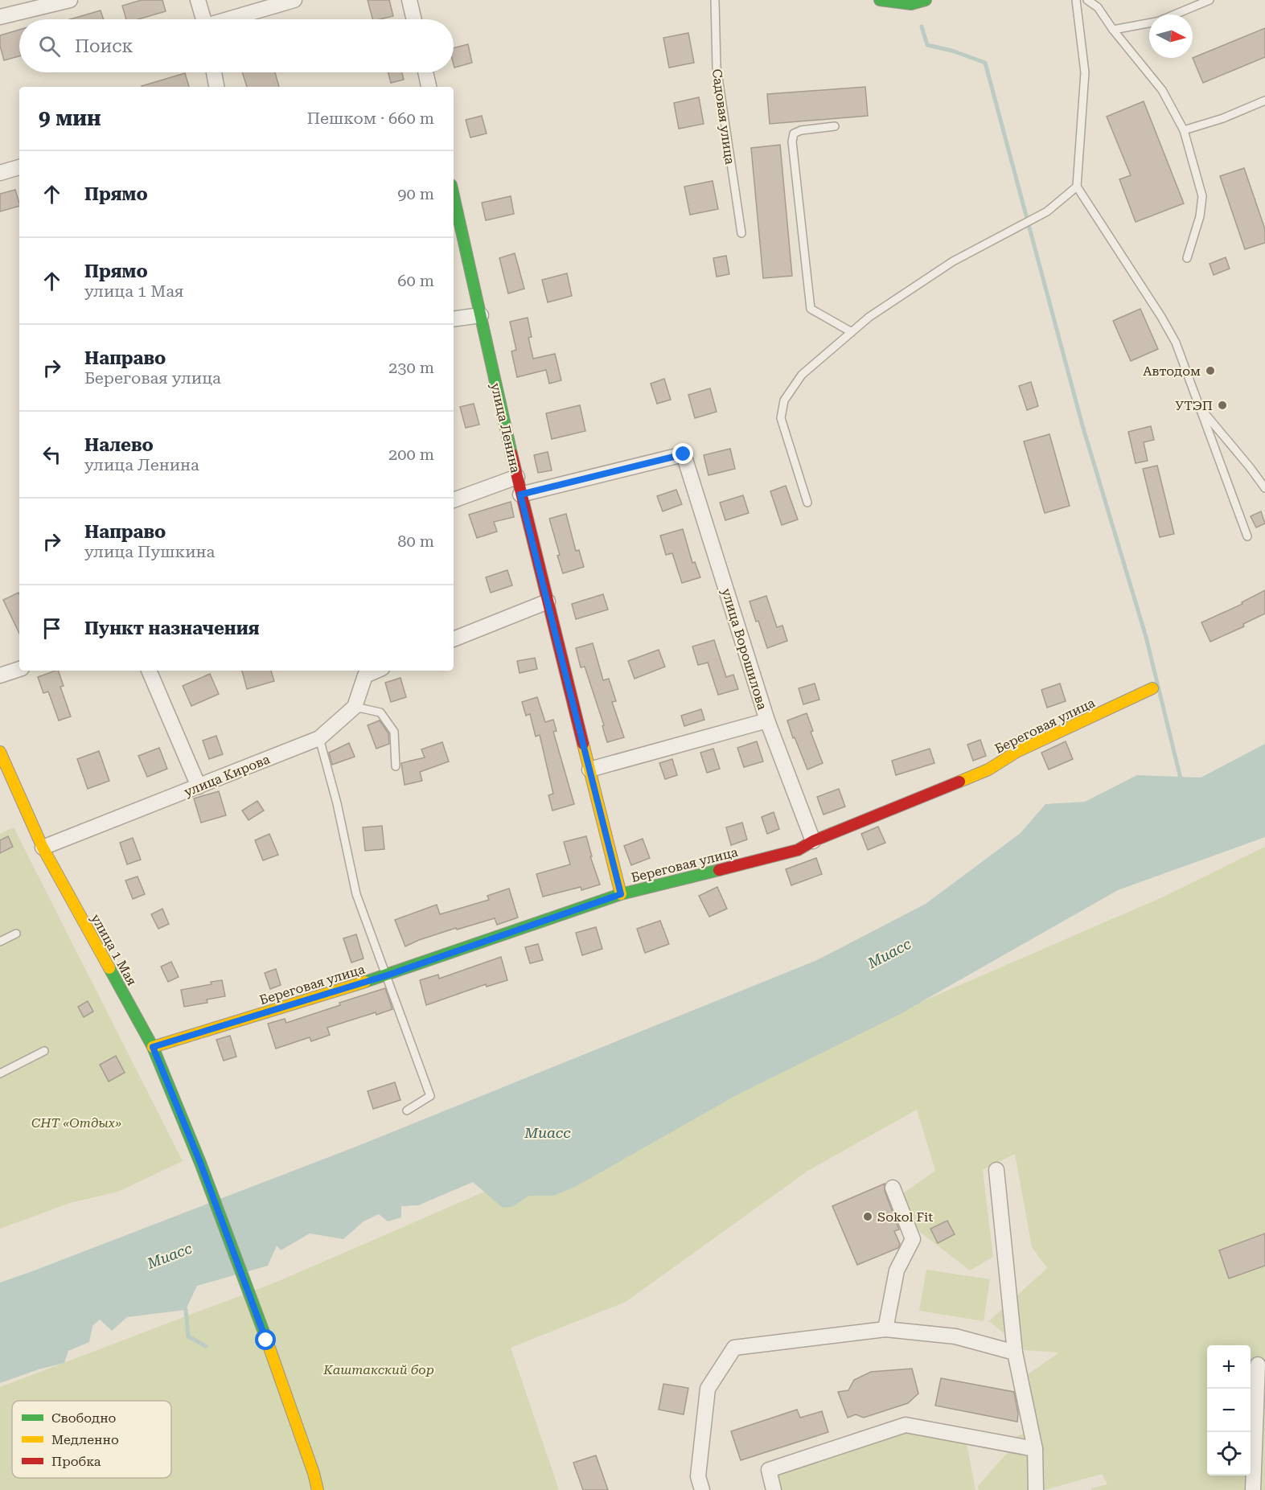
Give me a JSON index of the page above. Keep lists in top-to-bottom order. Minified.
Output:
{"streets":{"street":["улица Ленина","улица Ворошилова","Береговая улица","улица Кирова","улица 1 Мая"],"lane":["Садовая улица"]},"crossings":[["улица Ленина","улица Ворошилова"],["улица Ленина","Береговая улица"],["улица Ворошилова","Береговая улица"],["Береговая улица","улица 1 Мая"],["улица Кирова","улица 1 Мая"]],"water":["Миасс"],"parks":["СНТ «Отдых»","Каштакский бор"],"places":["Автодом","УТЭП","Sokol Fit"],"legend":["Свободно","Медленно","Пробка"],"north":"right","page":{"search":"Поиск","heading":["9 мин","Пешком · 660 m"],"list":[["Прямо","90 m"],["Прямо","улица 1 Мая","60 m"],["Направо","Береговая улица","230 m"],["Налево","улица Ленина","200 m"],["Направо","улица Пушкина","80 m"],"Пункт назначения"],"map_buttons":["+","−"]}}
